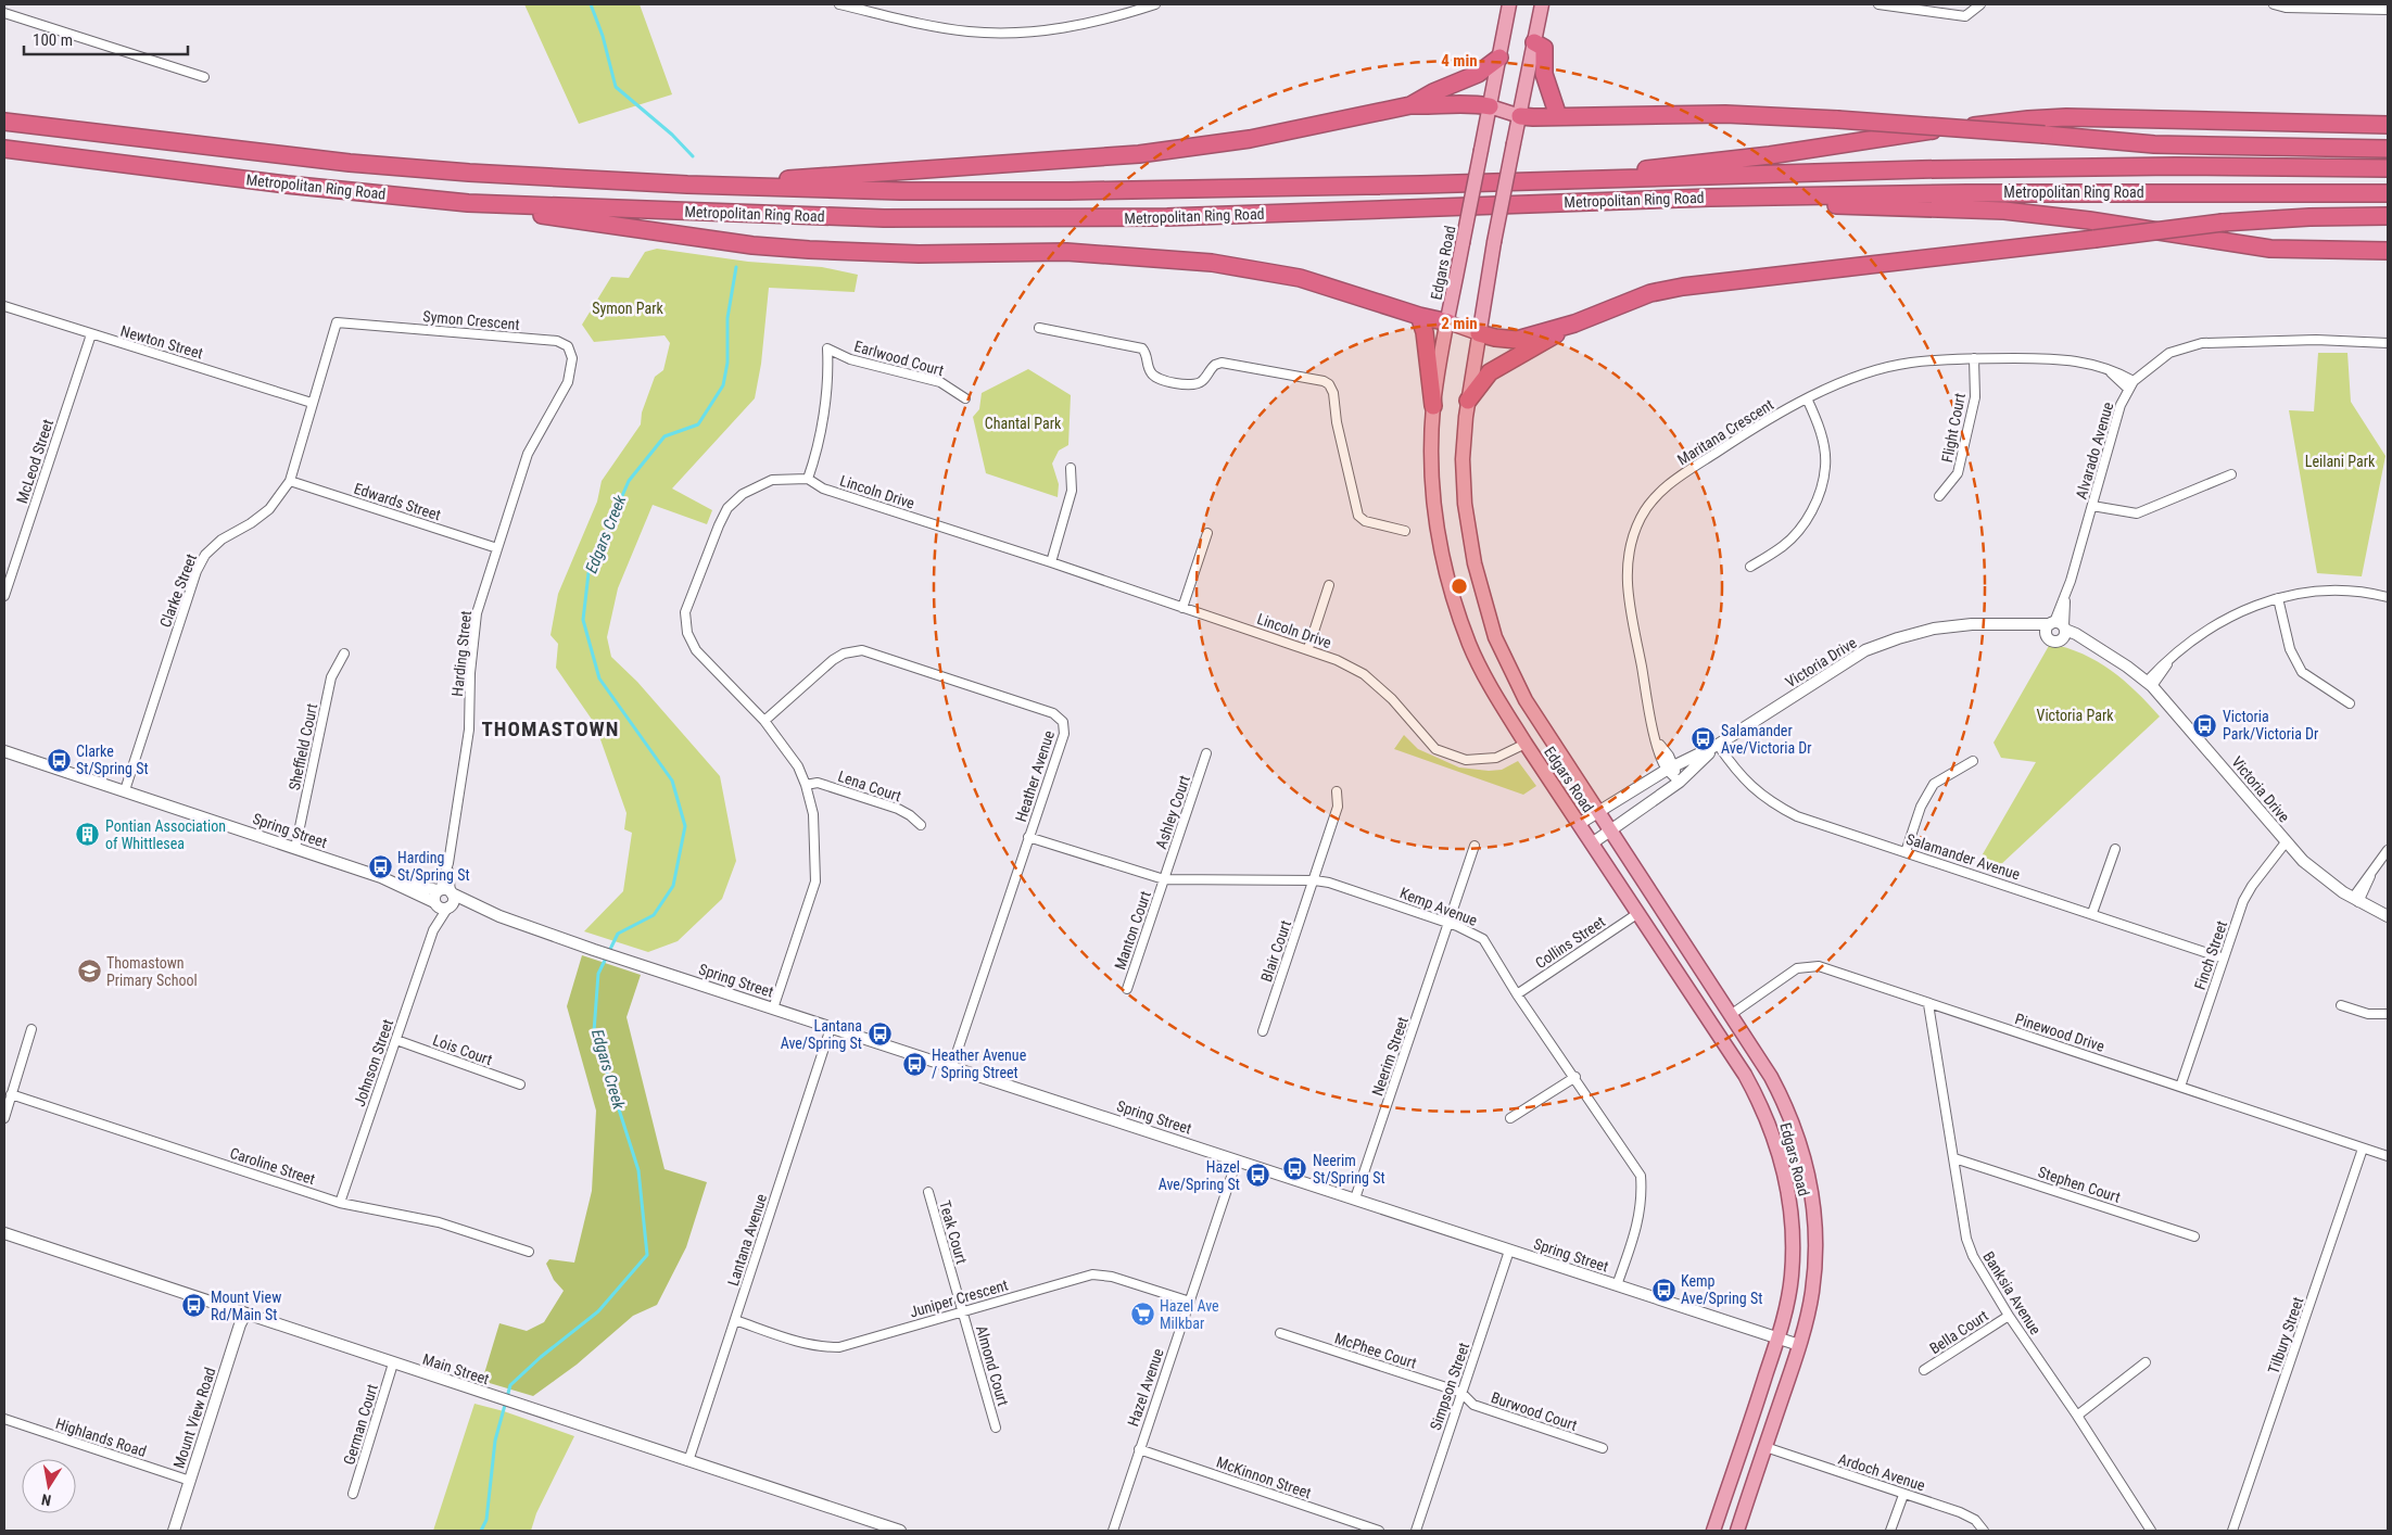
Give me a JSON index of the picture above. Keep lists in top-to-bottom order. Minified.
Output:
{"streets":{"highway":["Metropolitan Ring Road"],"main road":["Edgars Road"],"street":["Symon Crescent","Newton Street","Earlwood Court","Flight Court","Maritana Crescent","Alvarado Avenue","McLeod Street","Lincoln Drive","Edwards Street","Clarke Street","Harding Street","Victoria Drive","Sheffield Court","Heather Avenue","Lena Court","Ashley Court","Spring Street","Salamander Avenue","Kemp Avenue","Manton Court","Collins Street","Blair Court","Finch Street","Pinewood Drive","Lois Court","Neerim Street","Johnson Street","Caroline Street","Stephen Court","Teak Court","Lantana Avenue","Banksia Avenue","Juniper Crescent","Bella Court","Tilbury Street","McPhee Court","Almond Court","Main Street","Simpson Street","Hazel Avenue","Burwood Court","Mount View Road","German Court","Highlands Road","Ardoch Avenue","McKinnon Street"]},"crossings":[["Edgars Road","Lincoln Drive"],["Edgars Road","Victoria Drive"],["Edgars Road","Spring Street"],["Edgars Road","Collins Street"],["Edgars Road","Pinewood Drive"],["Edgars Road","Ardoch Avenue"],["Symon Crescent","Newton Street"],["Symon Crescent","Clarke Street"],["Symon Crescent","Harding Street"],["Newton Street","McLeod Street"],["Newton Street","Clarke Street"],["Earlwood Court","Lincoln Drive"],["Flight Court","Maritana Crescent"],["Maritana Crescent","Alvarado Avenue"],["Maritana Crescent","Victoria Drive"],["Alvarado Avenue","Victoria Drive"],["Lincoln Drive","Heather Avenue"],["Lincoln Drive","Lena Court"],["Lincoln Drive","Spring Street"],["Edwards Street","Clarke Street"],["Edwards Street","Harding Street"],["Clarke Street","Spring Street"],["Harding Street","Spring Street"],["Harding Street","Johnson Street"],["Victoria Drive","Salamander Avenue"],["Victoria Drive","Finch Street"],["Sheffield Court","Spring Street"],["Heather Avenue","Spring Street"],["Heather Avenue","Kemp Avenue"],["Ashley Court","Kemp Avenue"],["Ashley Court","Manton Court"],["Spring Street","Kemp Avenue"],["Spring Street","Neerim Street"],["Spring Street","Johnson Street"],["Spring Street","Lantana Avenue"],["Spring Street","Simpson Street"],["Spring Street","Hazel Avenue"],["Salamander Avenue","Finch Street"],["Kemp Avenue","Manton Court"],["Kemp Avenue","Collins Street"],["Kemp Avenue","Blair Court"],["Kemp Avenue","Neerim Street"],["Finch Street","Pinewood Drive"],["Pinewood Drive","Banksia Avenue"],["Pinewood Drive","Tilbury Street"],["Lois Court","Johnson Street"],["Johnson Street","Caroline Street"],["Stephen Court","Banksia Avenue"],["Teak Court","Juniper Crescent"],["Teak Court","Almond Court"],["Lantana Avenue","Juniper Crescent"],["Lantana Avenue","Main Street"],["Banksia Avenue","Bella Court"],["Juniper Crescent","Almond Court"],["Juniper Crescent","Hazel Avenue"],["McPhee Court","Simpson Street"],["McPhee Court","Burwood Court"],["Main Street","Mount View Road"],["Main Street","German Court"],["Simpson Street","Burwood Court"],["Hazel Avenue","McKinnon Street"],["Mount View Road","Highlands Road"]],"districts":["THOMASTOWN"],"water":["Edgars Creek"],"parks":["Symon Park","Chantal Park","Leilani Park","Victoria Park"],"places":{"bus stop":["Victoria Park/Victoria Dr","Salamander Ave/Victoria Dr","Clarke St/Spring St","Harding St/Spring St","Lantana Ave/Spring St","Heather Avenue / Spring Street","Neerim St/Spring St","Hazel Ave/Spring St","Kemp Ave/Spring St","Mount View Rd/Main St"],"building":["Pontian Association of Whittlesea"],"school or university":["Thomastown Primary School"],"supermarket":["Hazel Ave Milkbar"]},"scale_bar":"100 m","north":"bottom","rings":["4 min","2 min"]}
